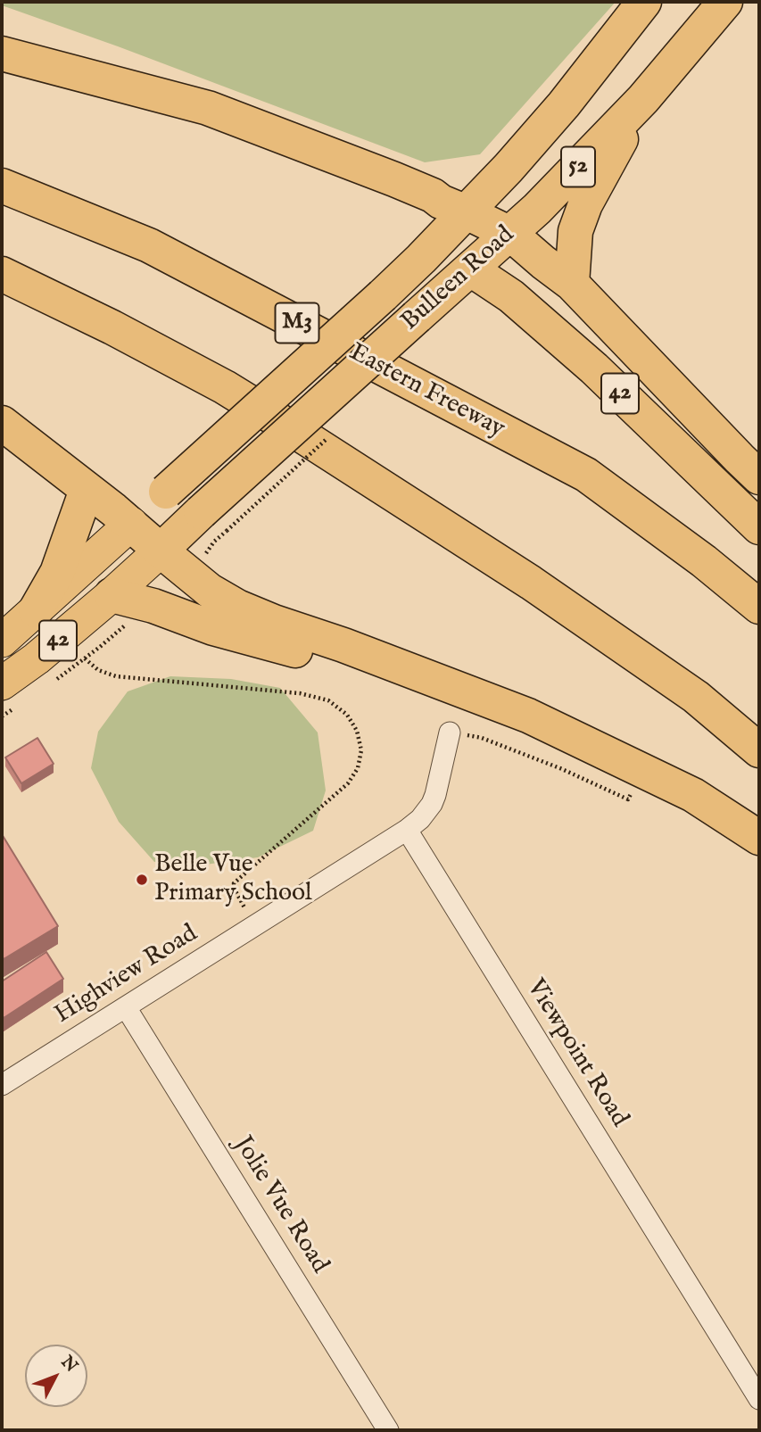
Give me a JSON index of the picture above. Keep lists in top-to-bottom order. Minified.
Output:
{"streets":{"highway":["52","Bulleen Road","M3","Eastern Freeway","42"],"street":["Highview Road","Viewpoint Road","Jolie Vue Road"]},"crossings":[["Bulleen Road","42"],["Highview Road","Viewpoint Road"],["Highview Road","Jolie Vue Road"]],"places":["Belle Vue Primary School"],"north":"top right"}
